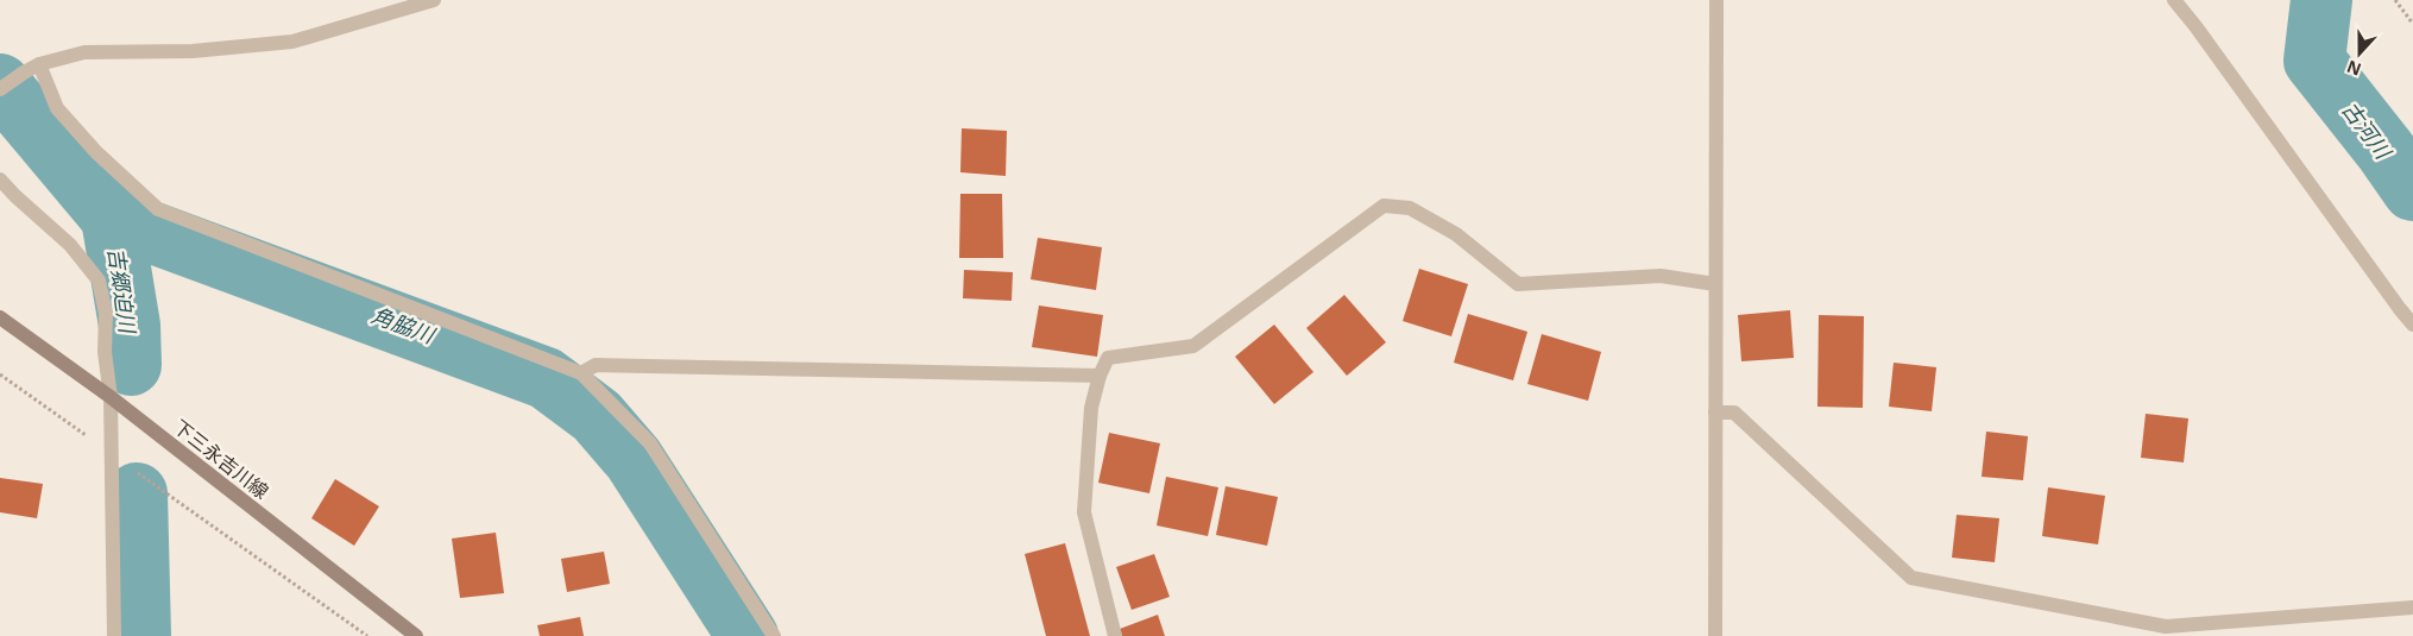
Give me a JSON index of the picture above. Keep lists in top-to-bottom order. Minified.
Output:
{"streets":{"main road":["下三永吉川線"]},"water":["古河川","吉郷迫川","角脇川"],"north":"bottom"}
